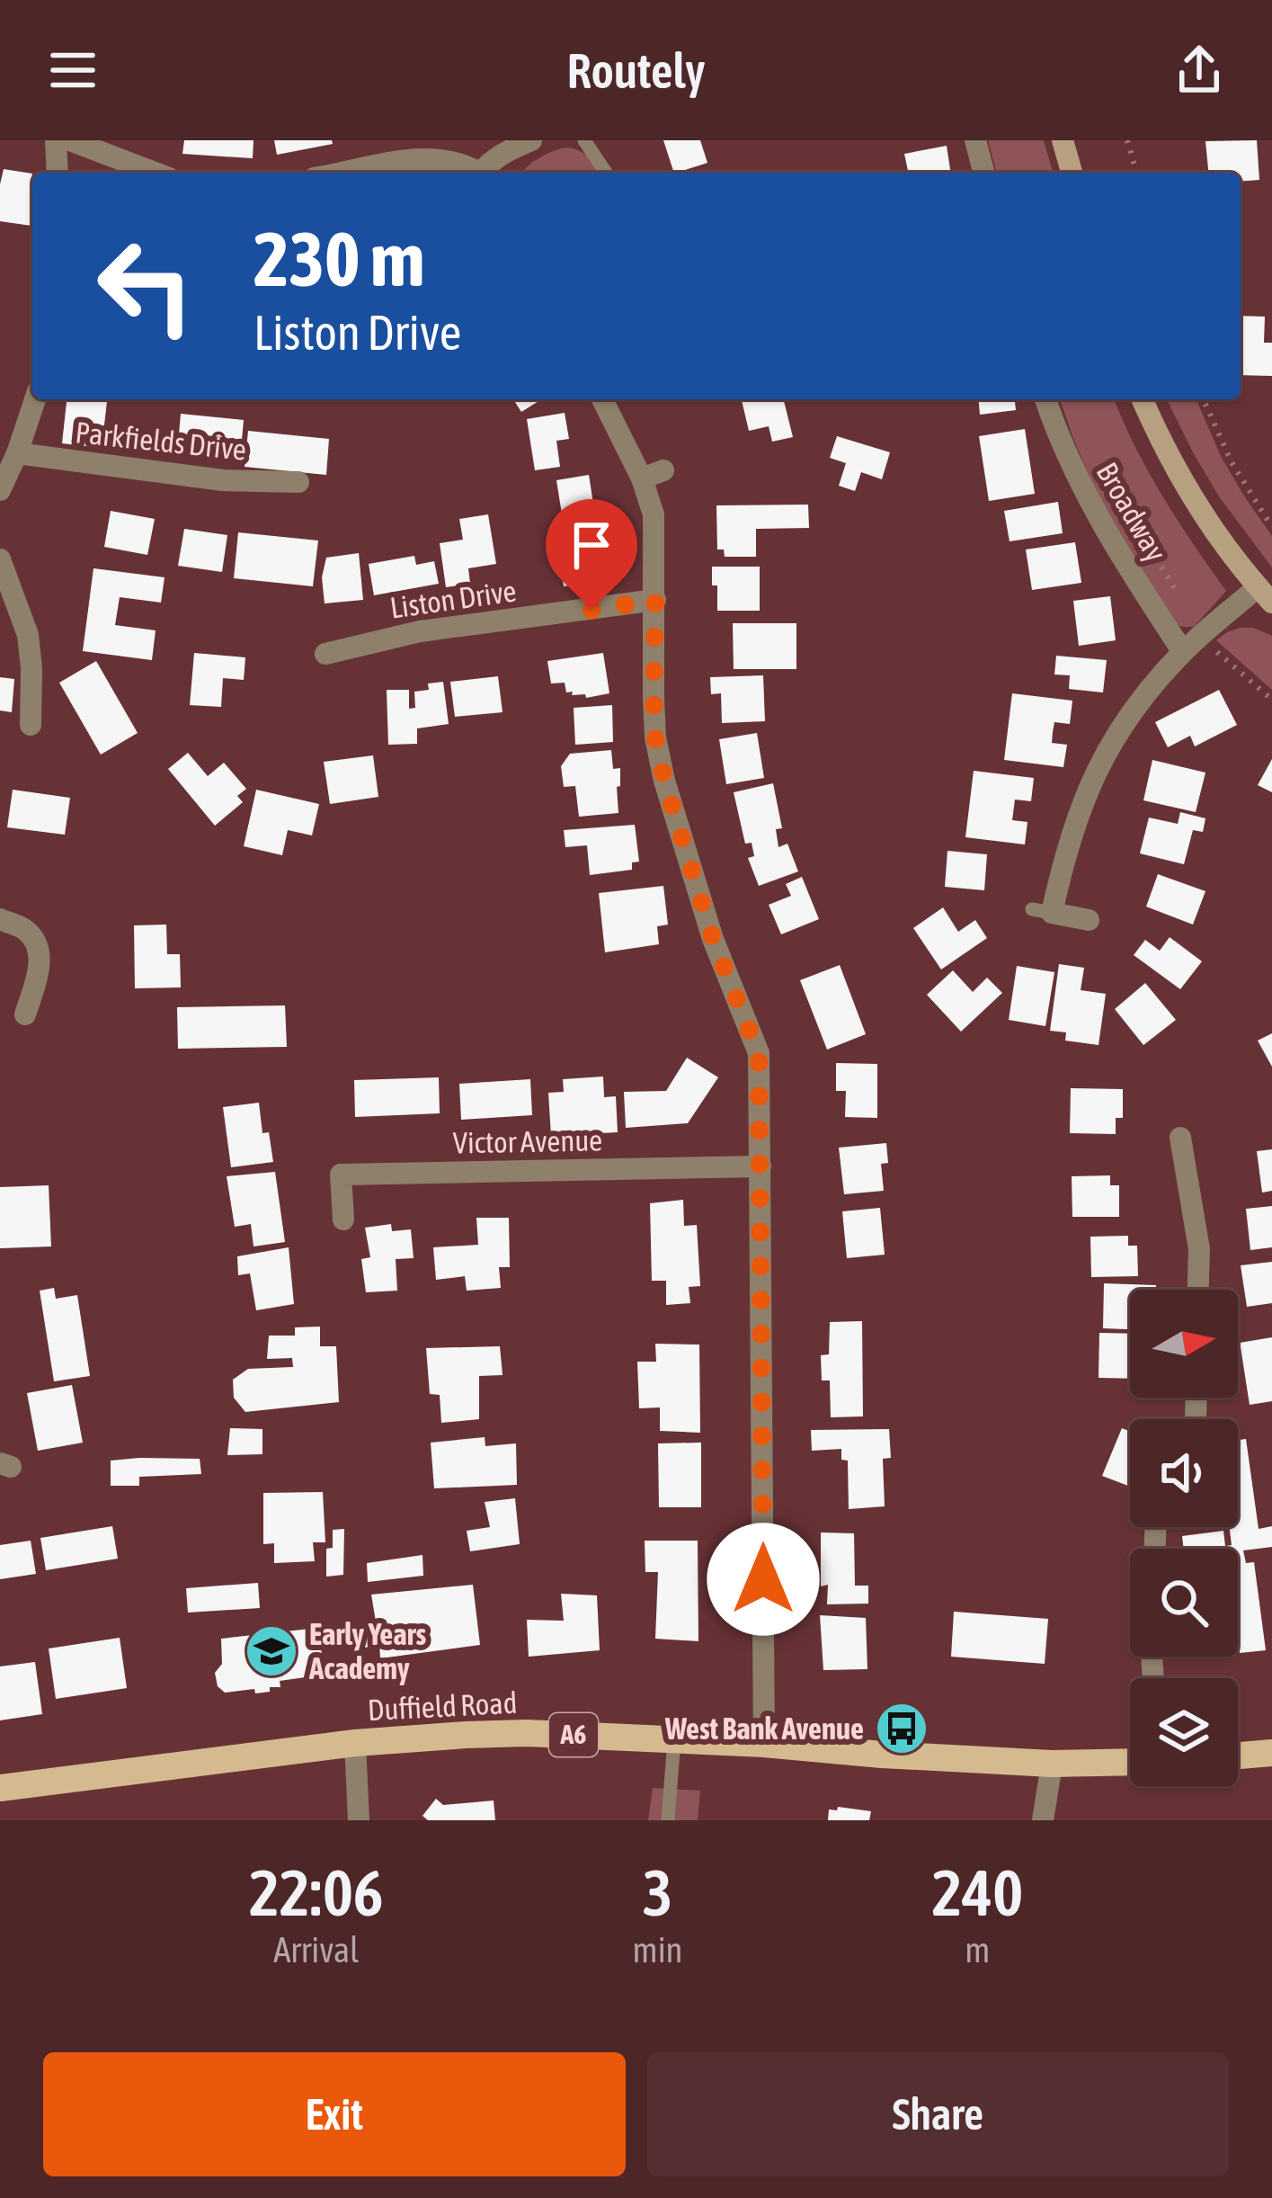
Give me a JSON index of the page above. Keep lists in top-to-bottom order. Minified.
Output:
{"streets":{"main road":["Duffield Road","A6"],"street":["Parkfields Drive","Broadway","Liston Drive","Victor Avenue"]},"places":{"school or university":["Early Years Academy"],"bus stop":["West Bank Avenue"]},"north":"right","page":{"header":"Routely","turn":["230 m","Liston Drive"],"eta":["22:06","Arrival","3","min","240","m"],"buttons":["Exit","Share"]}}
